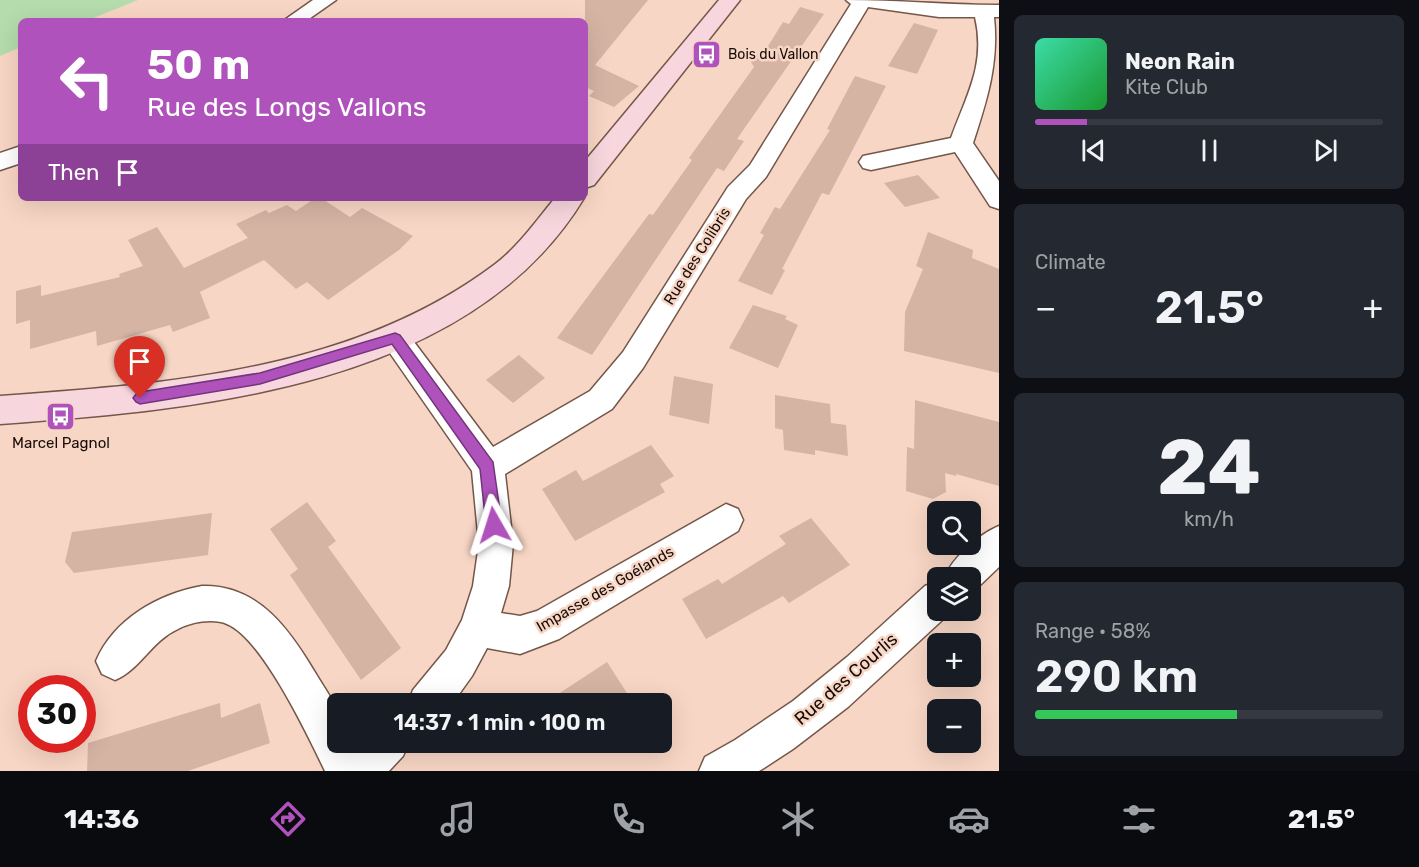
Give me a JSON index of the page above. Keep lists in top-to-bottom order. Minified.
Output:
{"streets":{"street":["Rue des Colibris","Impasse des Goélands","Rue des Courlis"]},"places":{"bus stop":["Bois du Vallon","Marcel Pagnol"]},"page":{"turn":["50 m","Rue des Longs Vallons"],"song":["Neon Rain","Kite Club"],"then":"Then","tile":["Climate",["24","km/h"],["Range · 58%","290 km"]],"heat":["−","21.5°","+"],"map_buttons":["+","−"],"limit":"30","trip":"14:37 · 1 min · 100 m","tabs":["14:36","21.5°"]}}
